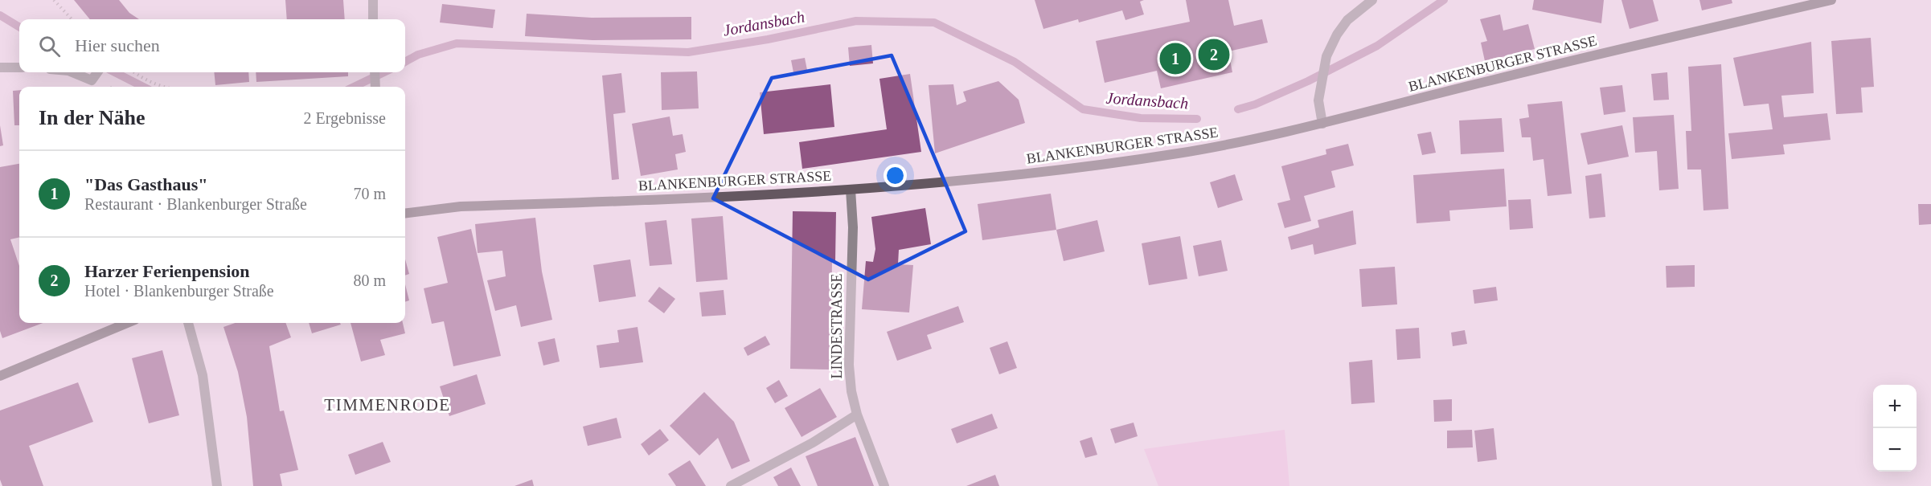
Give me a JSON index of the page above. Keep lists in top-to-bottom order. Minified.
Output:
{"streets":{"main road":["BLANKENBURGER STRASSE"],"street":["LINDESTRASSE"]},"crossings":[["BLANKENBURGER STRASSE","LINDESTRASSE"]],"districts":["TIMMENRODE"],"water":["Jordansbach"],"page":{"search":"Hier suchen","pins":["2","1"],"heading":["In der Nähe","2 Ergebnisse"],"list":[{"mark":"1","name":"\"Das Gasthaus\"","note":"Restaurant · Blankenburger Straße","value":"70 m"},{"mark":"2","name":"Harzer Ferienpension","note":"Hotel · Blankenburger Straße","value":"80 m"}],"map_buttons":["+","−"]}}
